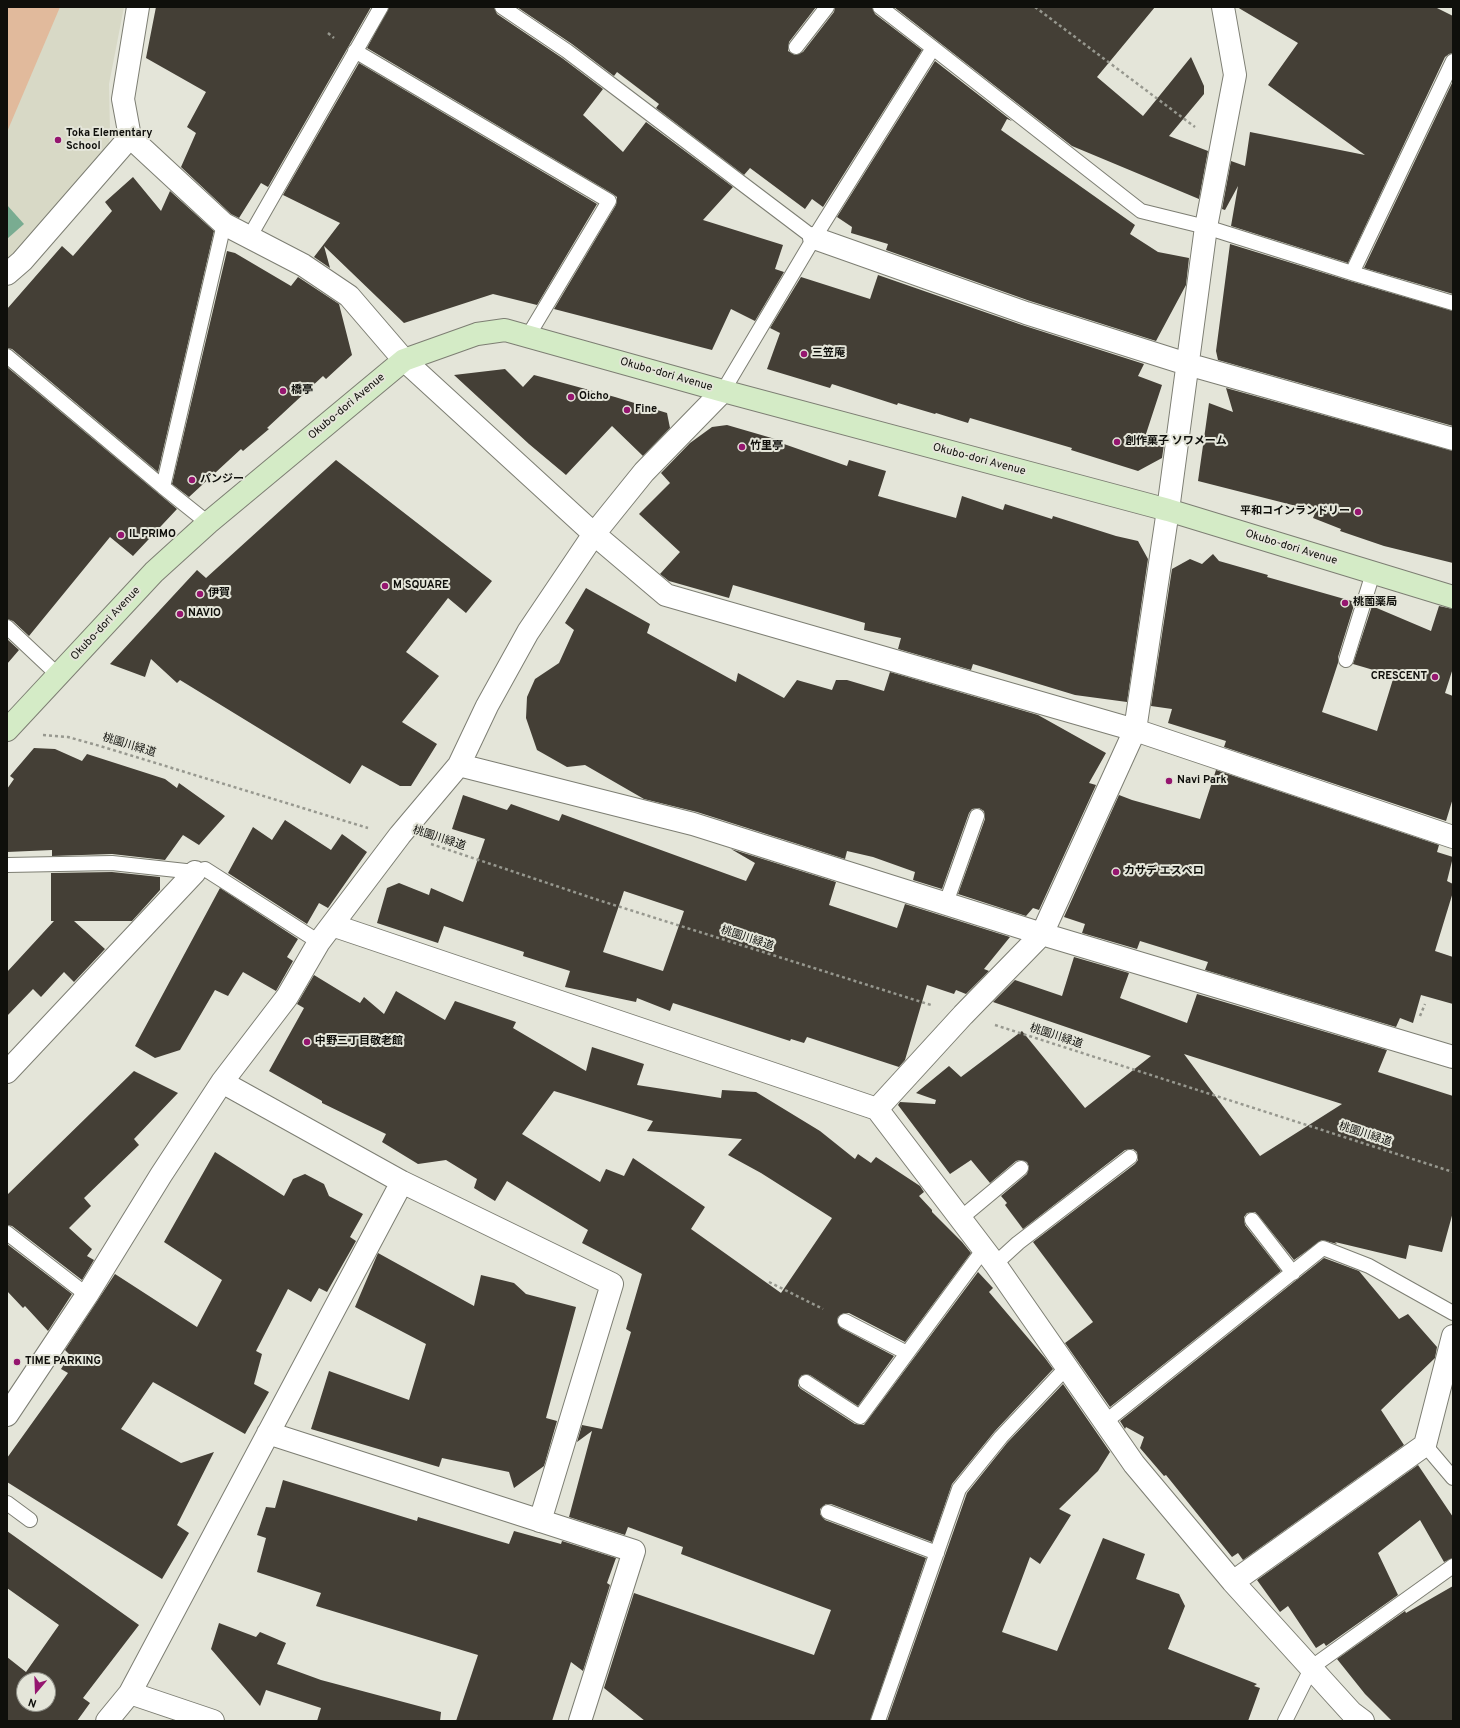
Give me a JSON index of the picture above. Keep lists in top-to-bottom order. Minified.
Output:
{"streets":{"main road":["Okubo-dori Avenue"],"path":["桃園川緑道"]},"places":["Toka Elementary School","三笠庵","橋亭","Oicho","Fine","創作菓子 ソワメーム","竹里亭","パンジー","平和コインランドリー","IL PRIMO","M SQUARE","伊賀","桃薗薬局","NAVIO","CRESCENT","Navi Park","カサデ エスペロ","中野三丁目敬老館","TIME PARKING"],"north":"bottom"}
